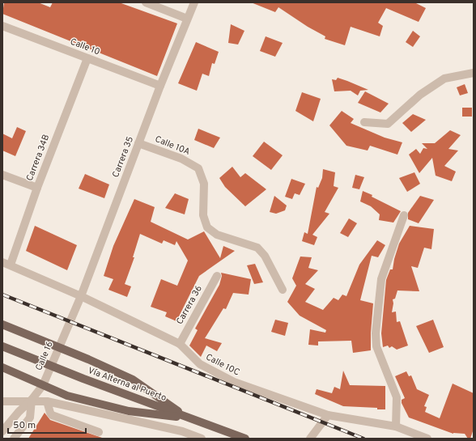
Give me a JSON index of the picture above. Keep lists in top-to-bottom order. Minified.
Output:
{"streets":{"main road":["Vía Alterna al Puerto"],"street":["Calle 10","Calle 10A","Carrera 35","Carrera 34B","Carrera 36","Calle 16","Calle 10C"]},"crossings":[["Calle 10","Carrera 35"],["Calle 10","Carrera 34B"],["Calle 10A","Carrera 35"],["Carrera 35","Calle 16"],["Carrera 35","Calle 10C"],["Carrera 34B","Calle 10C"],["Carrera 36","Calle 10C"]],"scale_bar":"50 m"}
